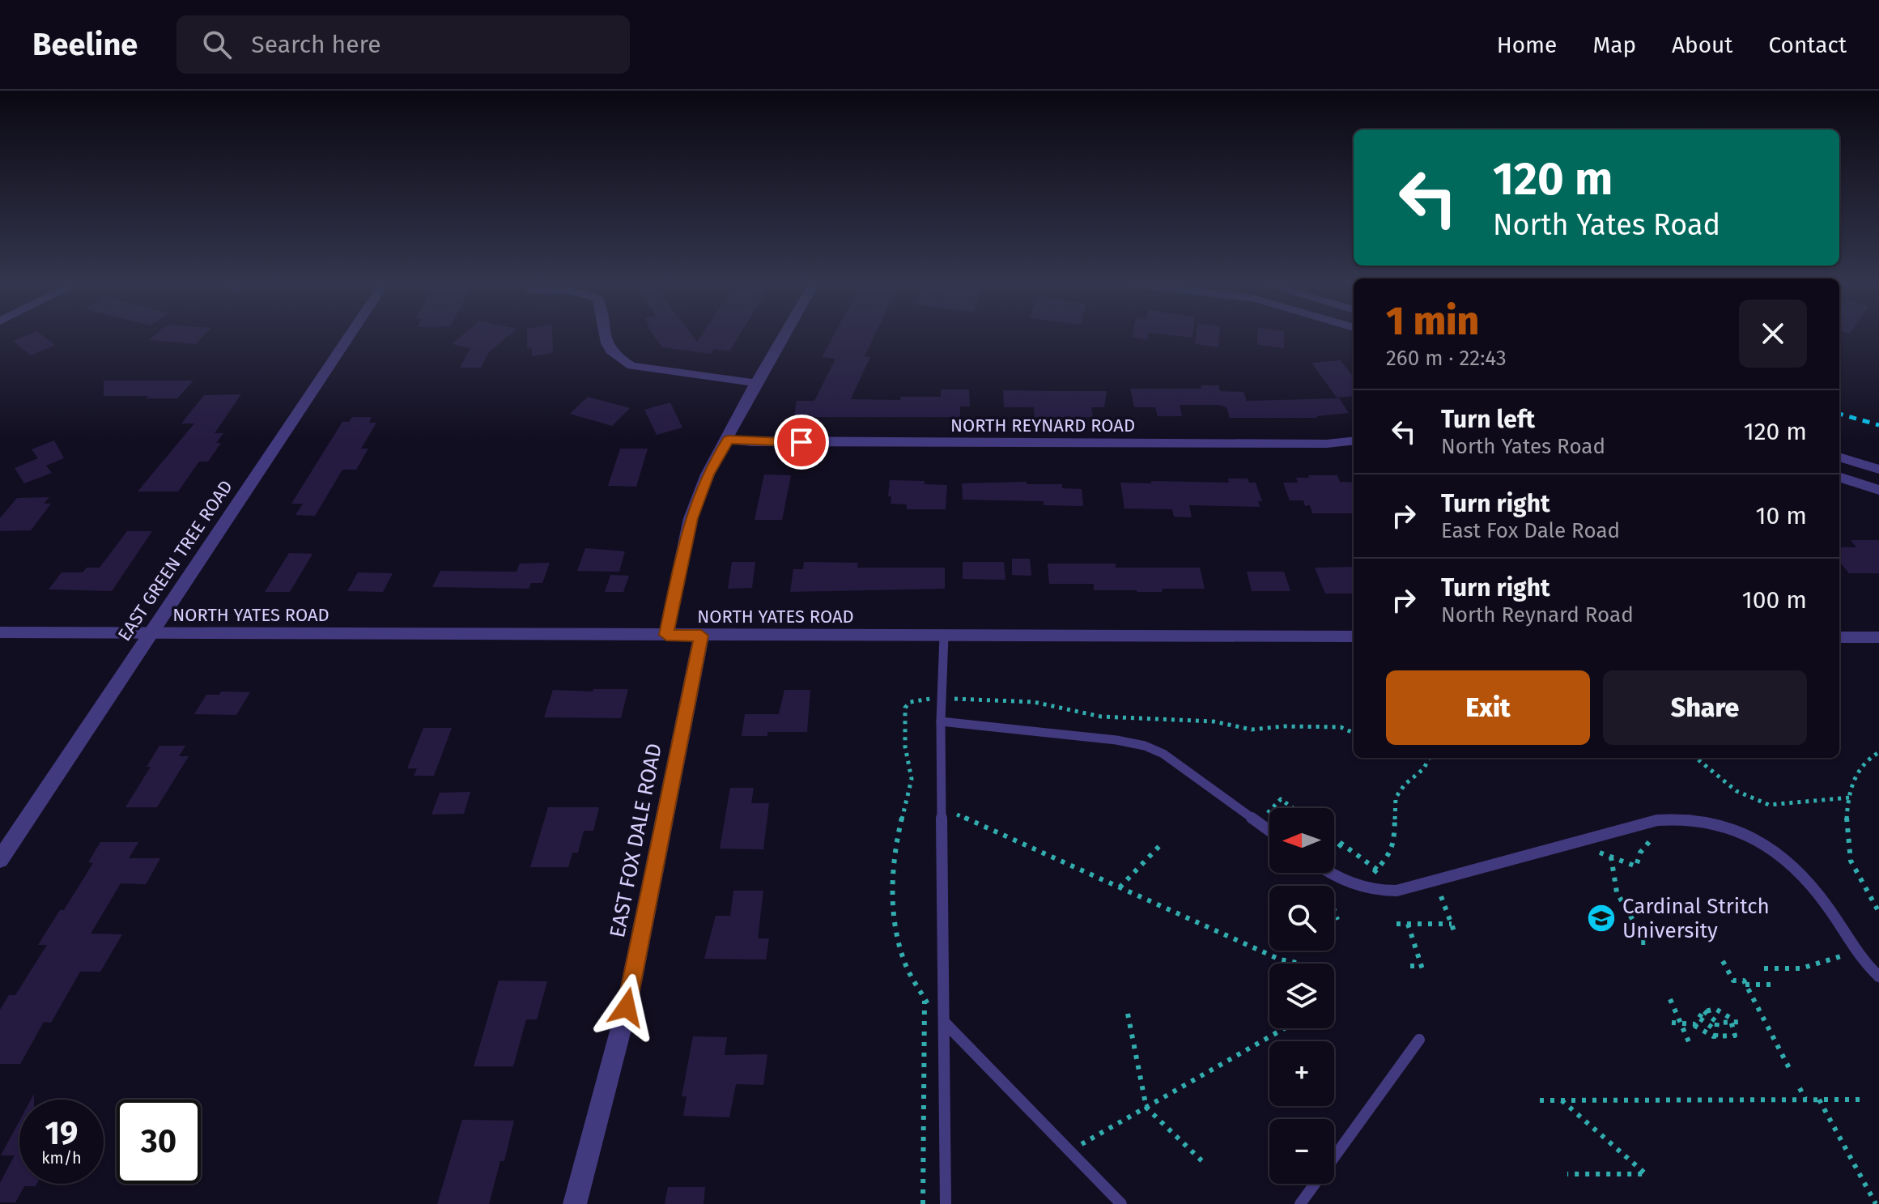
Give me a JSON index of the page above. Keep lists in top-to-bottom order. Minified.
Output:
{"streets":{"street":["NORTH REYNARD ROAD","EAST GREEN TREE ROAD","NORTH YATES ROAD","EAST FOX DALE ROAD"]},"crossings":[["EAST GREEN TREE ROAD","NORTH YATES ROAD"],["NORTH YATES ROAD","EAST FOX DALE ROAD"]],"places":{"school or university":["Cardinal Stritch University"]},"north":"left","page":{"header":"Beeline","search":"Search here","nav":["Home","Map","About","Contact"],"turn":["120 m","North Yates Road"],"heading":["1 min","260 m · 22:43"],"list":[{"name":"Turn left","note":"North Yates Road","value":"120 m"},{"name":"Turn right","note":"East Fox Dale Road","value":"10 m"},{"name":"Turn right","note":"North Reynard Road","value":"100 m"}],"buttons":["Exit","Share"],"map_buttons":["+","−"],"speed":"19 km/h","limit":"30"}}
